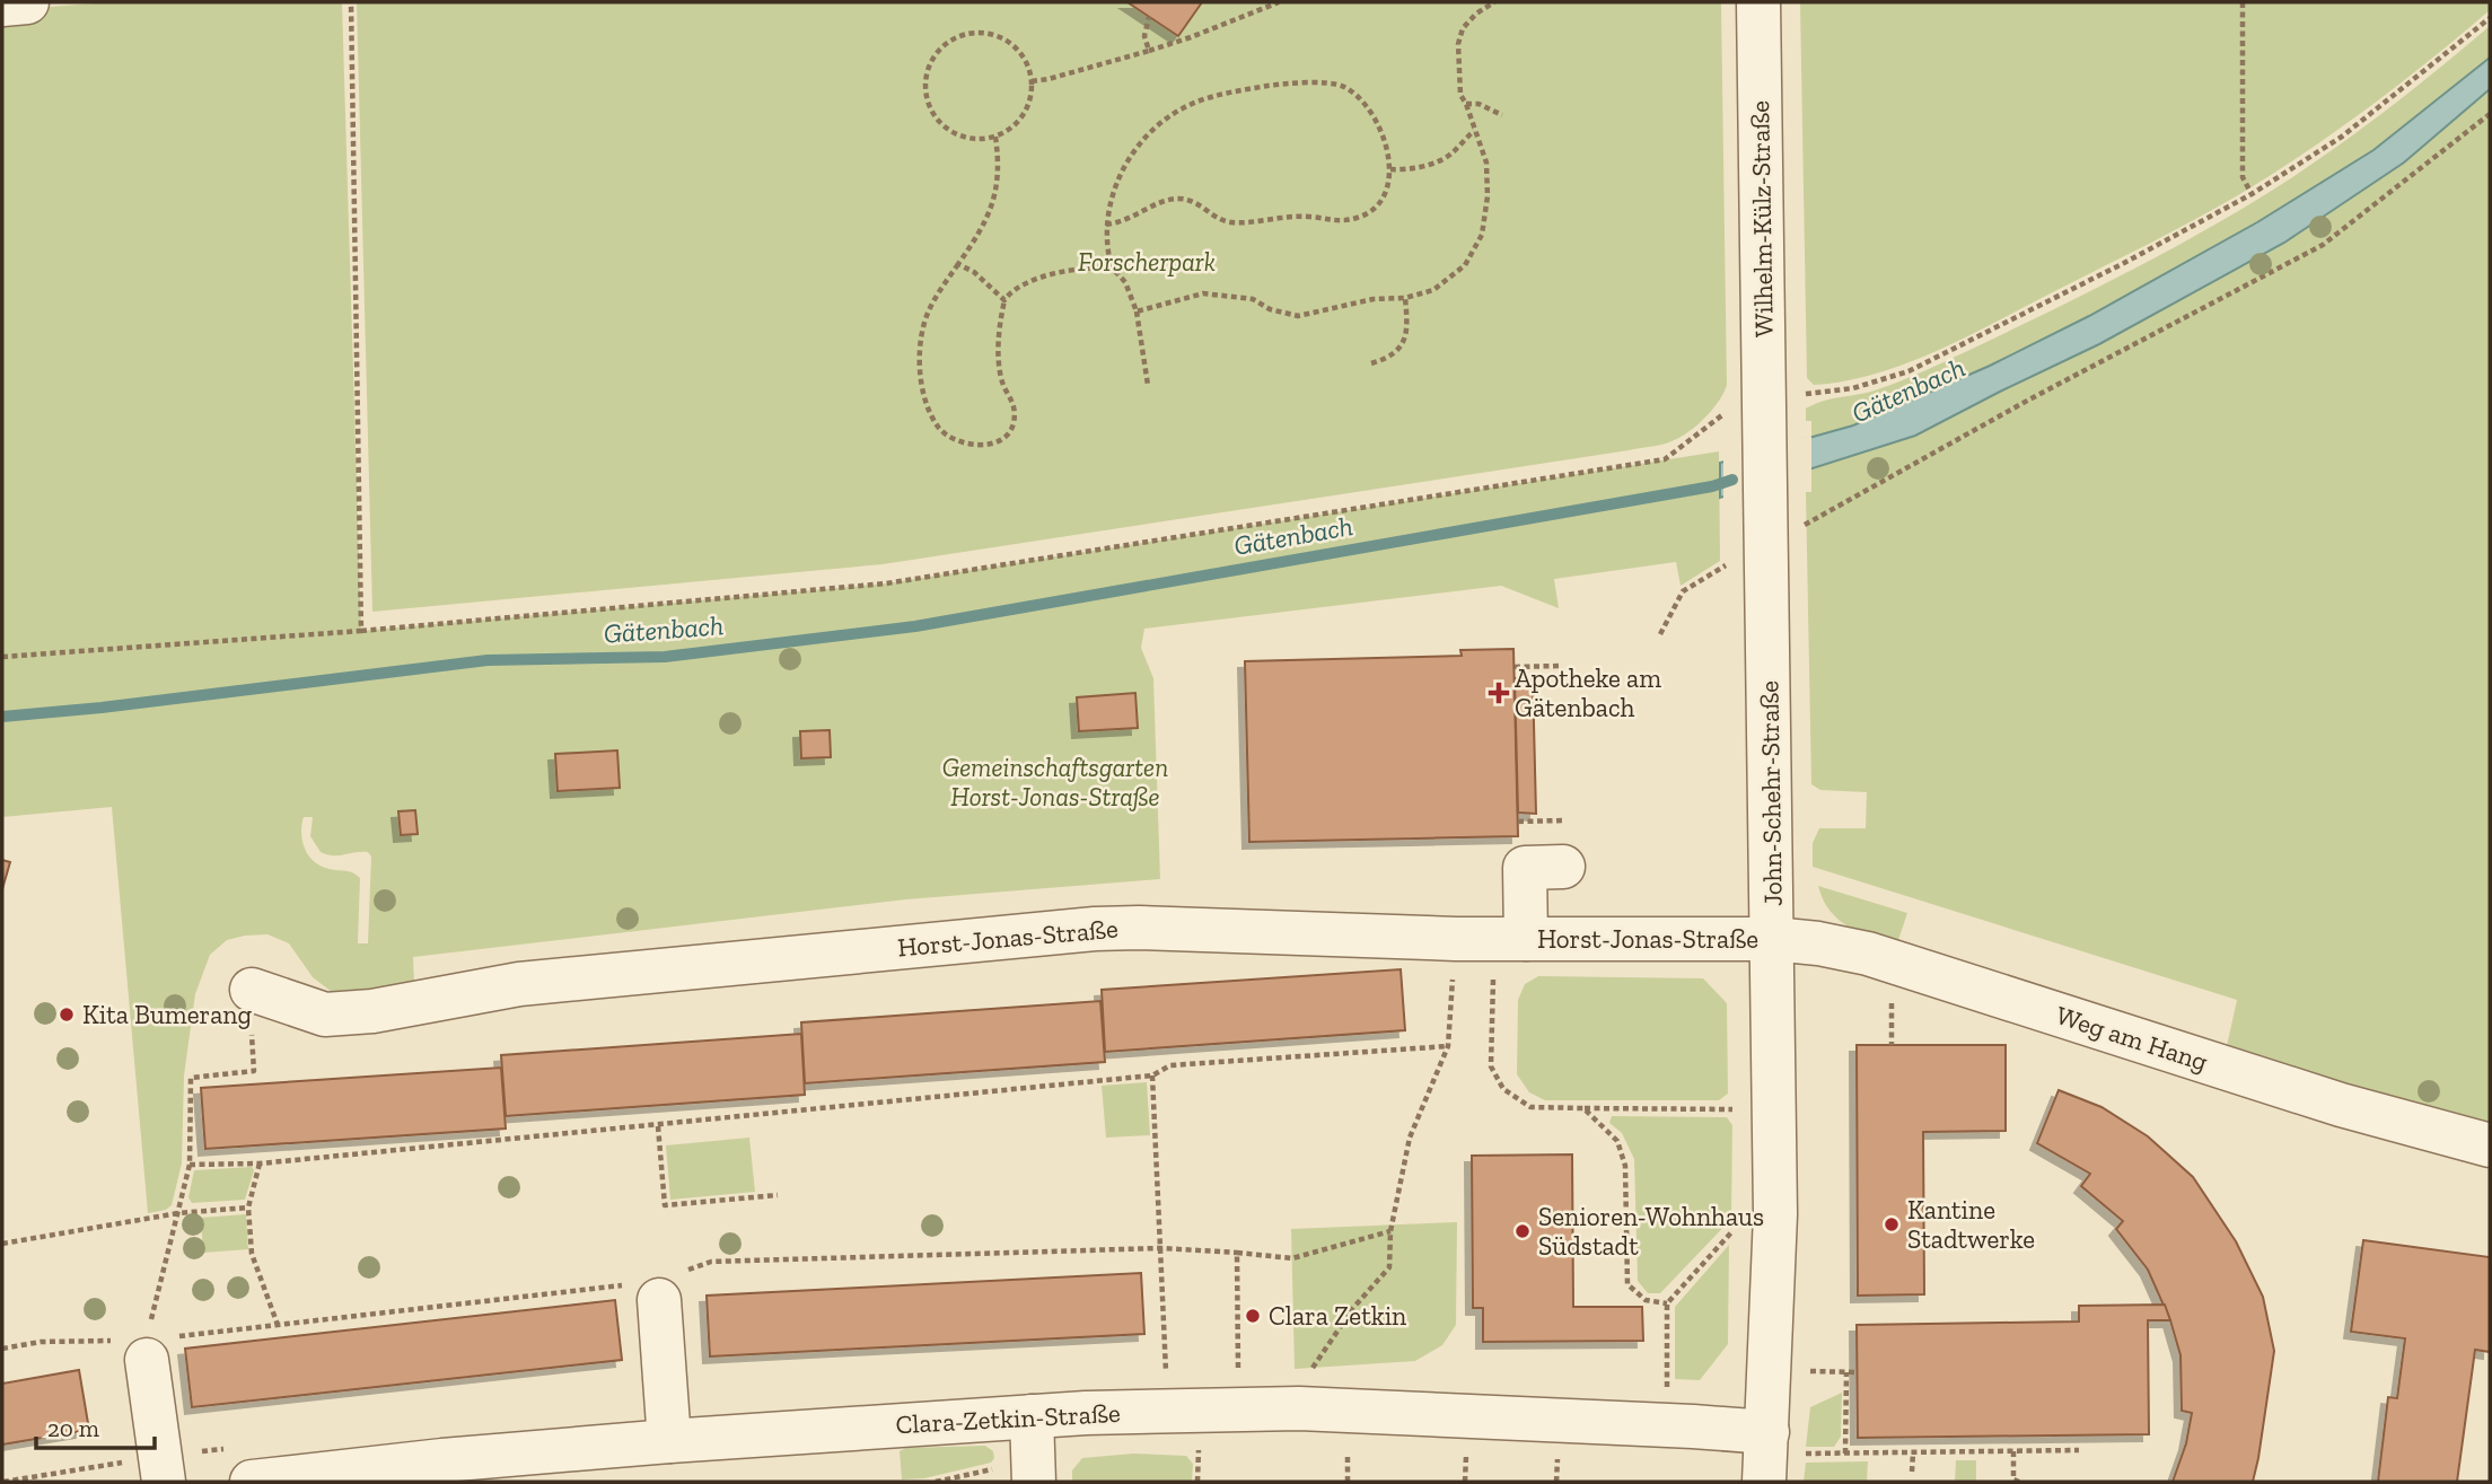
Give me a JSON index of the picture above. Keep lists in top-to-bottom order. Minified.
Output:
{"streets":{"street":["Wilhelm-Külz-Straße","John-Schehr-Straße","Horst-Jonas-Straße","Weg am Hang","Clara-Zetkin-Straße"]},"crossings":[["Wilhelm-Külz-Straße","John-Schehr-Straße"],["John-Schehr-Straße","Horst-Jonas-Straße"],["John-Schehr-Straße","Weg am Hang"],["John-Schehr-Straße","Clara-Zetkin-Straße"],["Horst-Jonas-Straße","Weg am Hang"]],"water":["Gätenbach"],"parks":["Forscherpark","Gemeinschaftsgarten Horst-Jonas-Straße"],"places":{"health":["Apotheke am Gätenbach"],"other":["Kita Bumerang","Kantine Stadtwerke","Senioren-Wohnhaus Südstadt","Clara Zetkin"]},"scale_bar":"20 m"}
